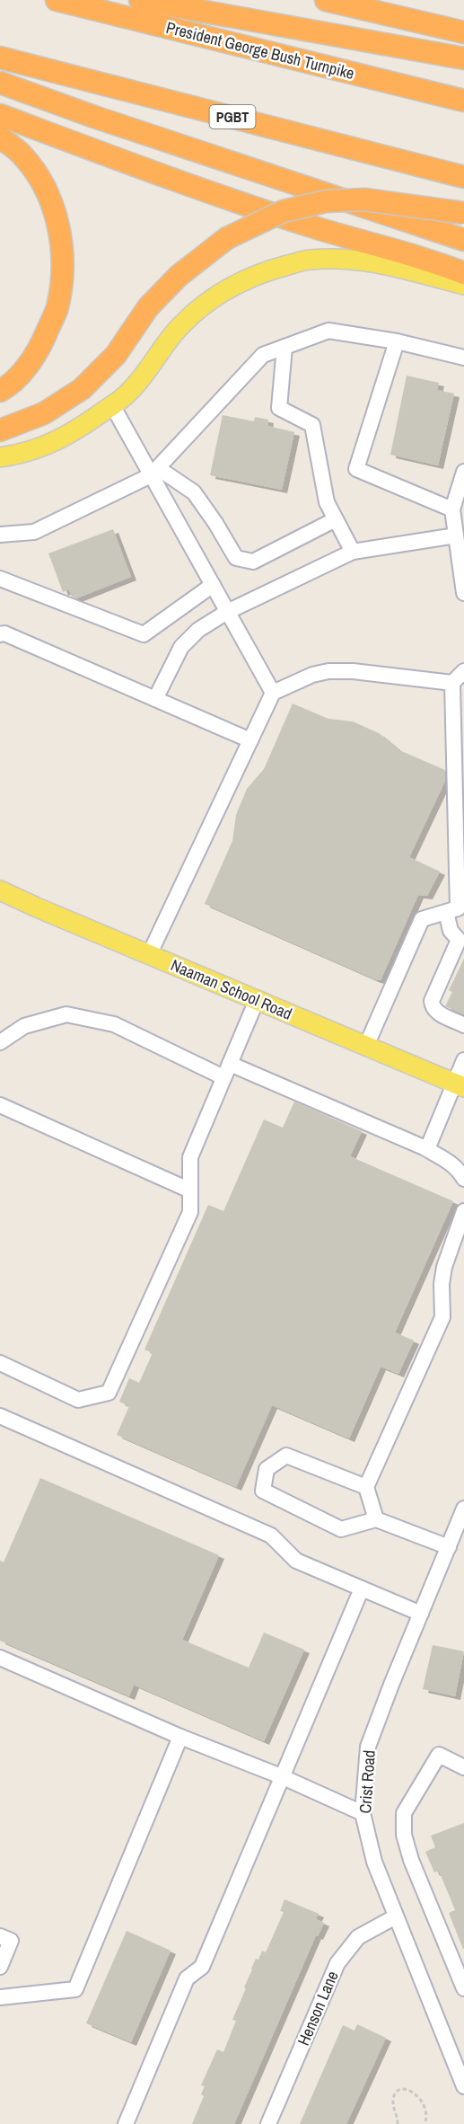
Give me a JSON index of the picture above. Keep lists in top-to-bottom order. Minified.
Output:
{"streets":{"highway":["President George Bush Turnpike","PGBT"],"main road":["Naaman School Road"],"street":["Crist Road","Henson Lane"]},"crossings":[["Crist Road","Henson Lane"]]}
